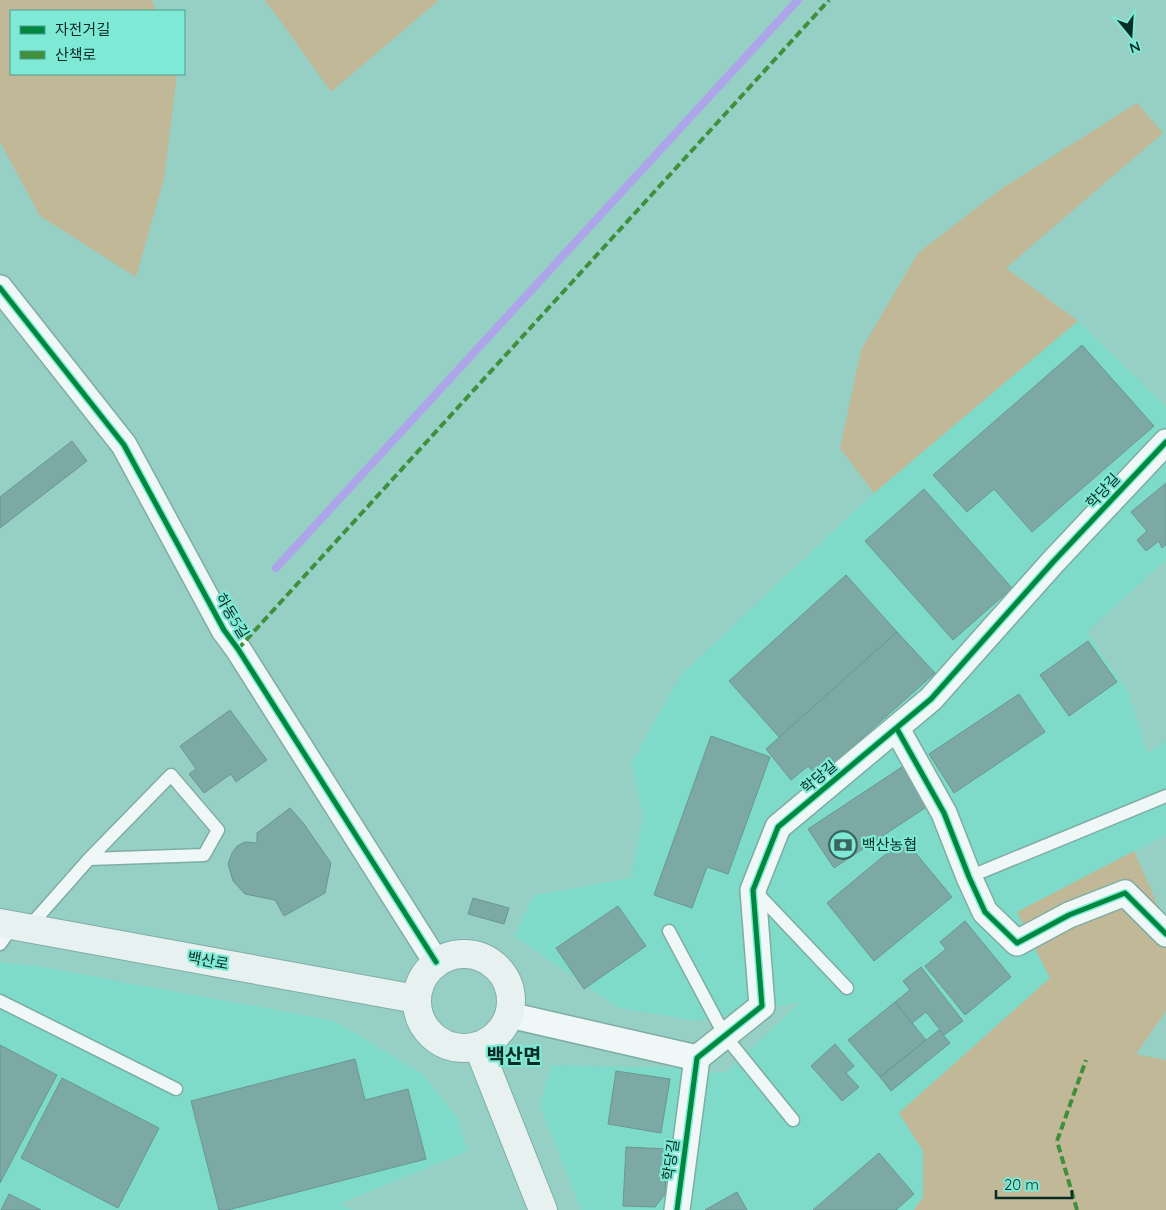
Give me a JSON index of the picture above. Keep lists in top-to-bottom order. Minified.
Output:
{"streets":{"main road":["백산로"],"street":["학당길","하동5길"]},"crossings":[["하동5길","백산로"]],"districts":["백산면"],"places":{"bank":["백산농협"]},"legend":["자전거길","산책로"],"scale_bar":"20 m","north":"bottom"}
